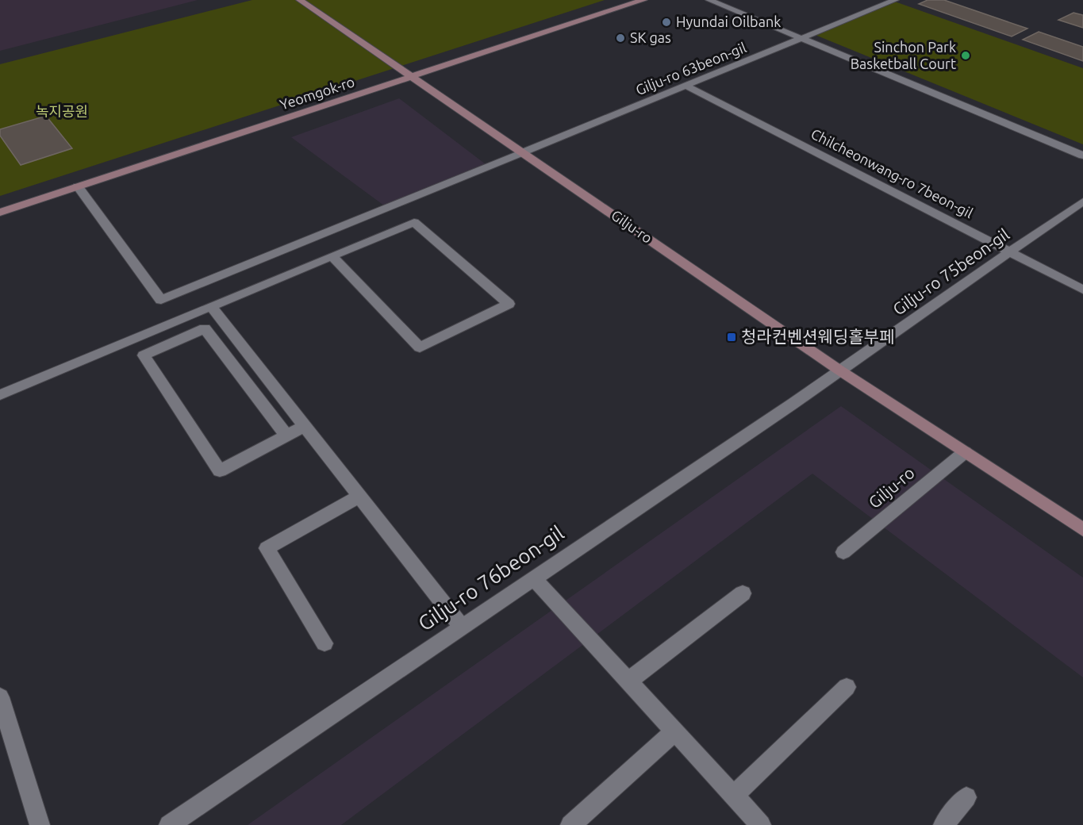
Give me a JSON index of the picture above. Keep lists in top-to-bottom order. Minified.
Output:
{"streets":{"main road":["Yeomgok-ro","Gilju-ro"],"street":["Gilju-ro 63beon-gil","Chilcheonwang-ro 7beon-gil","Gilju-ro 75beon-gil","Gilju-ro 76beon-gil"]},"crossings":[["Gilju-ro 63beon-gil","Yeomgok-ro"],["Gilju-ro 63beon-gil","Chilcheonwang-ro 7beon-gil"],["Gilju-ro 63beon-gil","Gilju-ro"],["Yeomgok-ro","Gilju-ro"],["Chilcheonwang-ro 7beon-gil","Gilju-ro 75beon-gil"],["Gilju-ro","Gilju-ro 75beon-gil"],["Gilju-ro","Gilju-ro 76beon-gil"],["Gilju-ro 75beon-gil","Gilju-ro 76beon-gil"]],"parks":["녹지공원"],"places":{"other":["Hyundai Oilbank","SK gas","Sinchon Park Basketball Court"],"transit":["청라컨벤션웨딩홀부페"]}}
